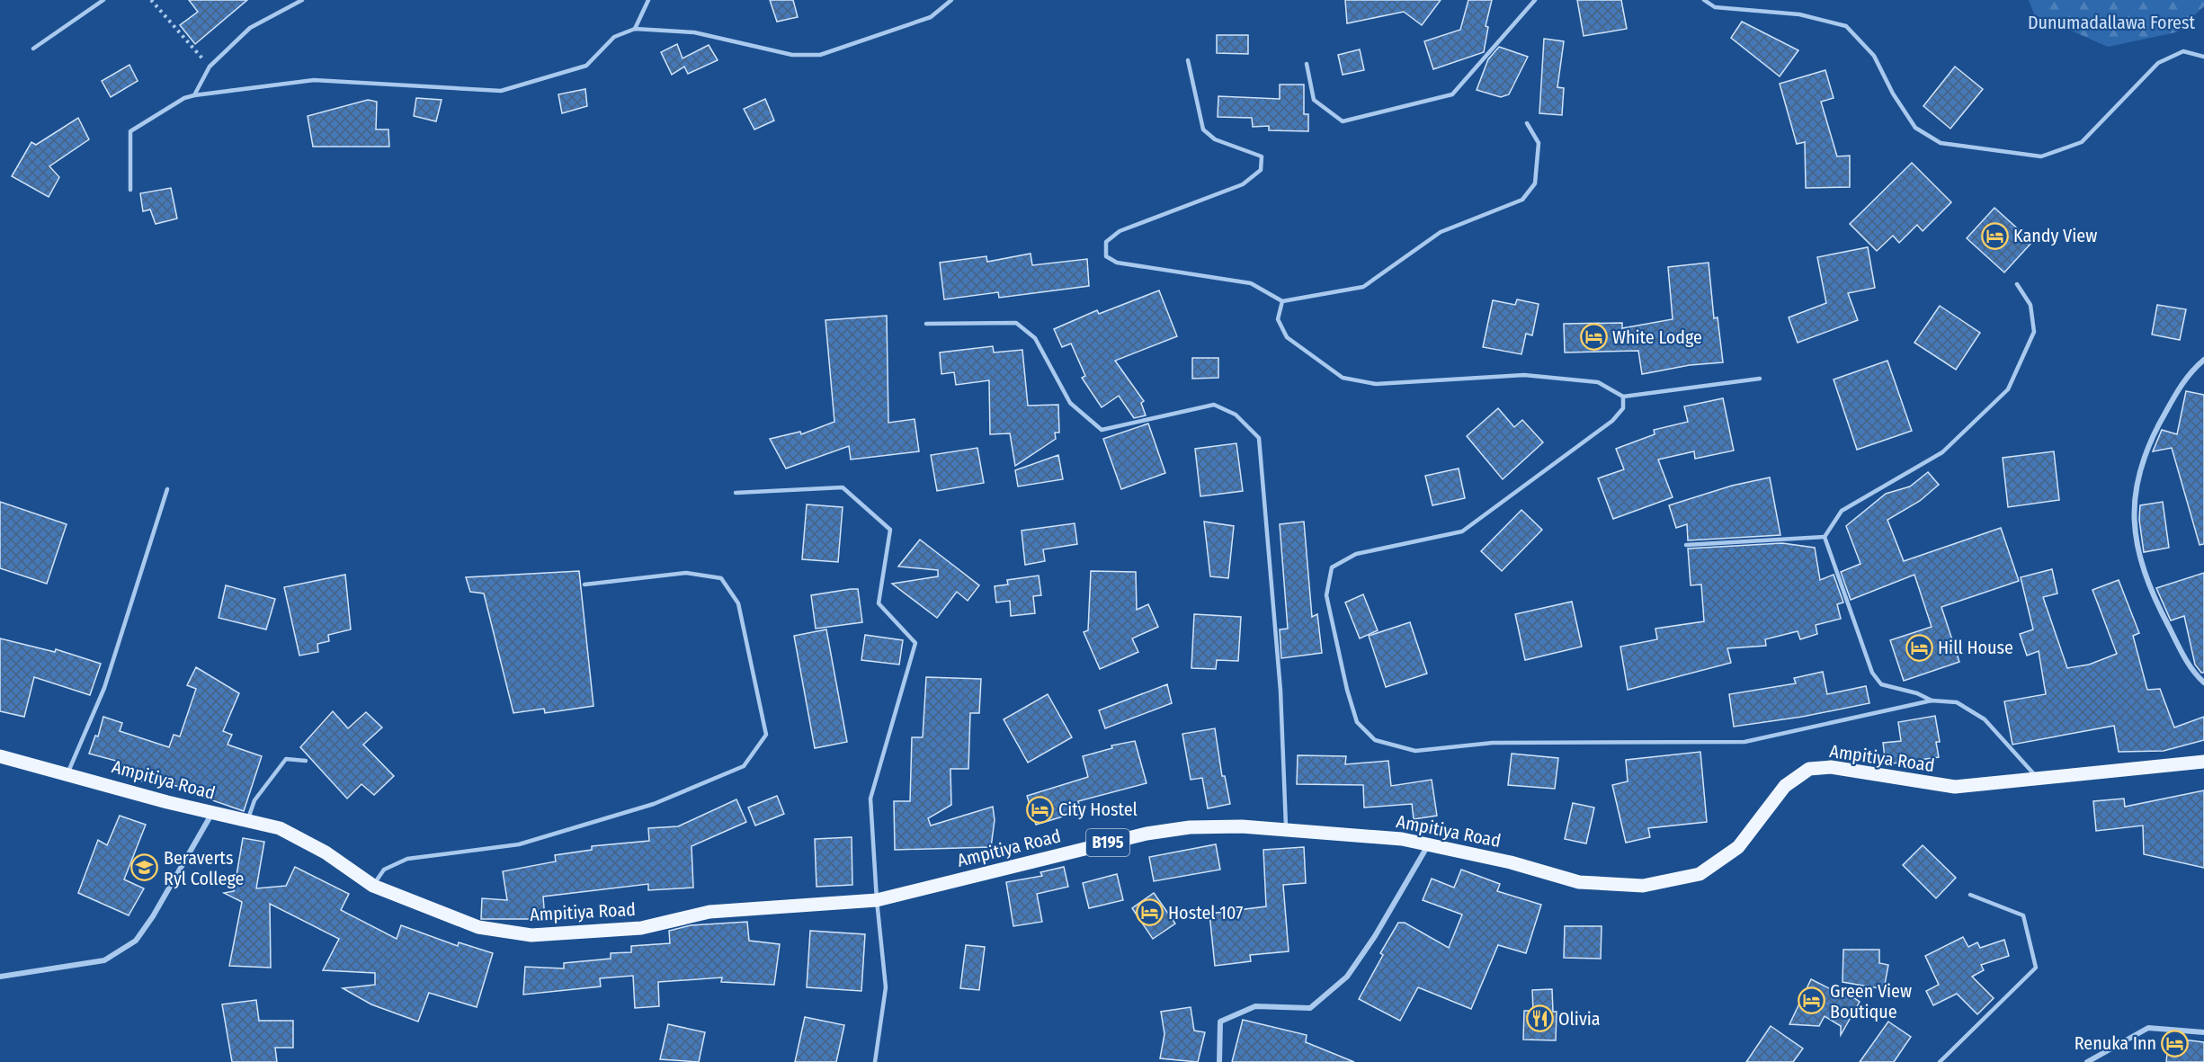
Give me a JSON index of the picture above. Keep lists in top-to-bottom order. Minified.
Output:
{"streets":{"main road":["Ampitiya Road","B195"]},"parks":["Dunumadallawa Forest"],"places":{"hotel":["Kandy View","White Lodge","Hill House","City Hostel","Hostel 107","Green View Boutique","Renuka Inn"],"school or university":["Beraverts Ryl College"],"restaurant":["Olivia"]}}
